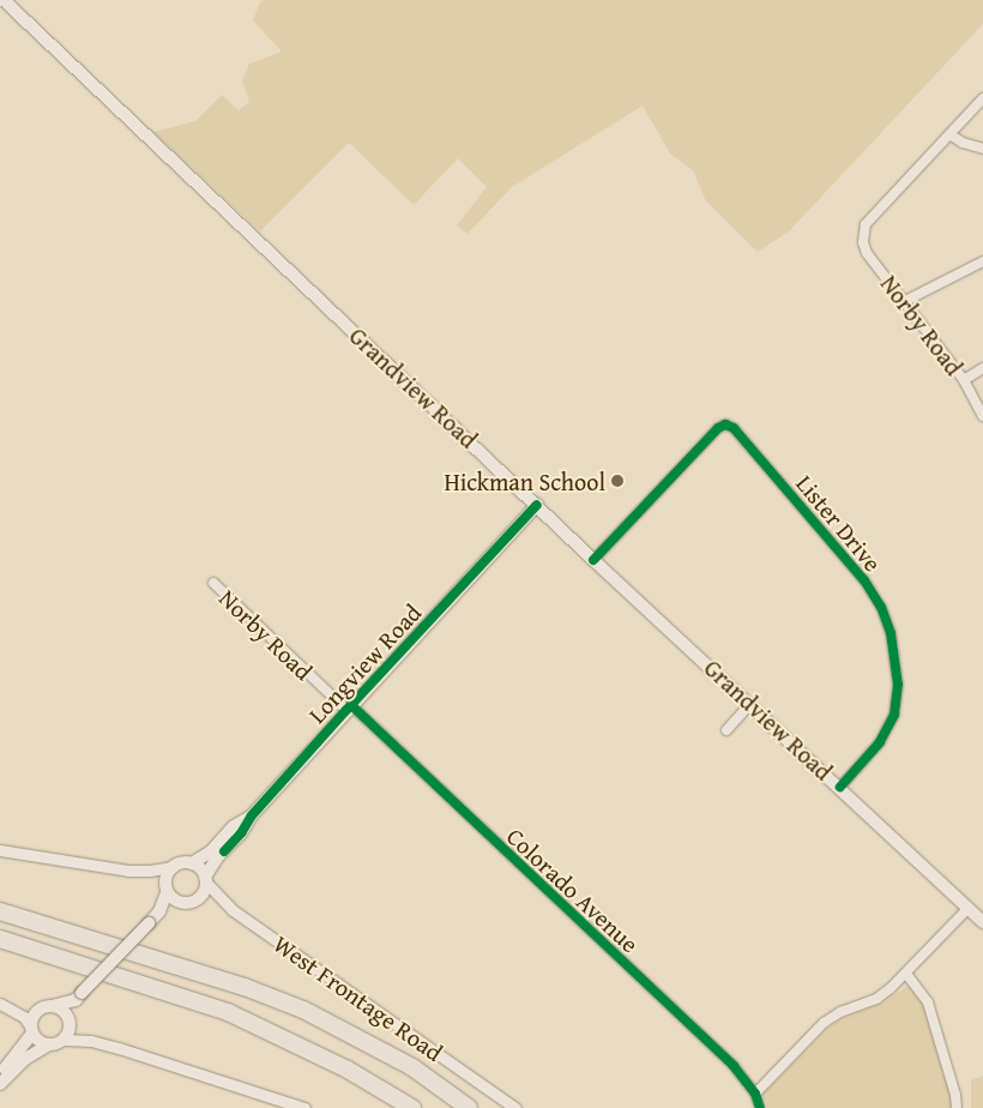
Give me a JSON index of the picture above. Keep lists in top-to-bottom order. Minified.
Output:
{"streets":{"main road":["Grandview Road","Longview Road"],"street":["Norby Road","Lister Drive","Colorado Avenue","West Frontage Road"]},"crossings":[["Norby Road","Longview Road"],["Norby Road","Colorado Avenue"],["Grandview Road","Lister Drive"],["Grandview Road","Longview Road"],["Longview Road","Colorado Avenue"],["Longview Road","West Frontage Road"]],"places":["Hickman School"]}
